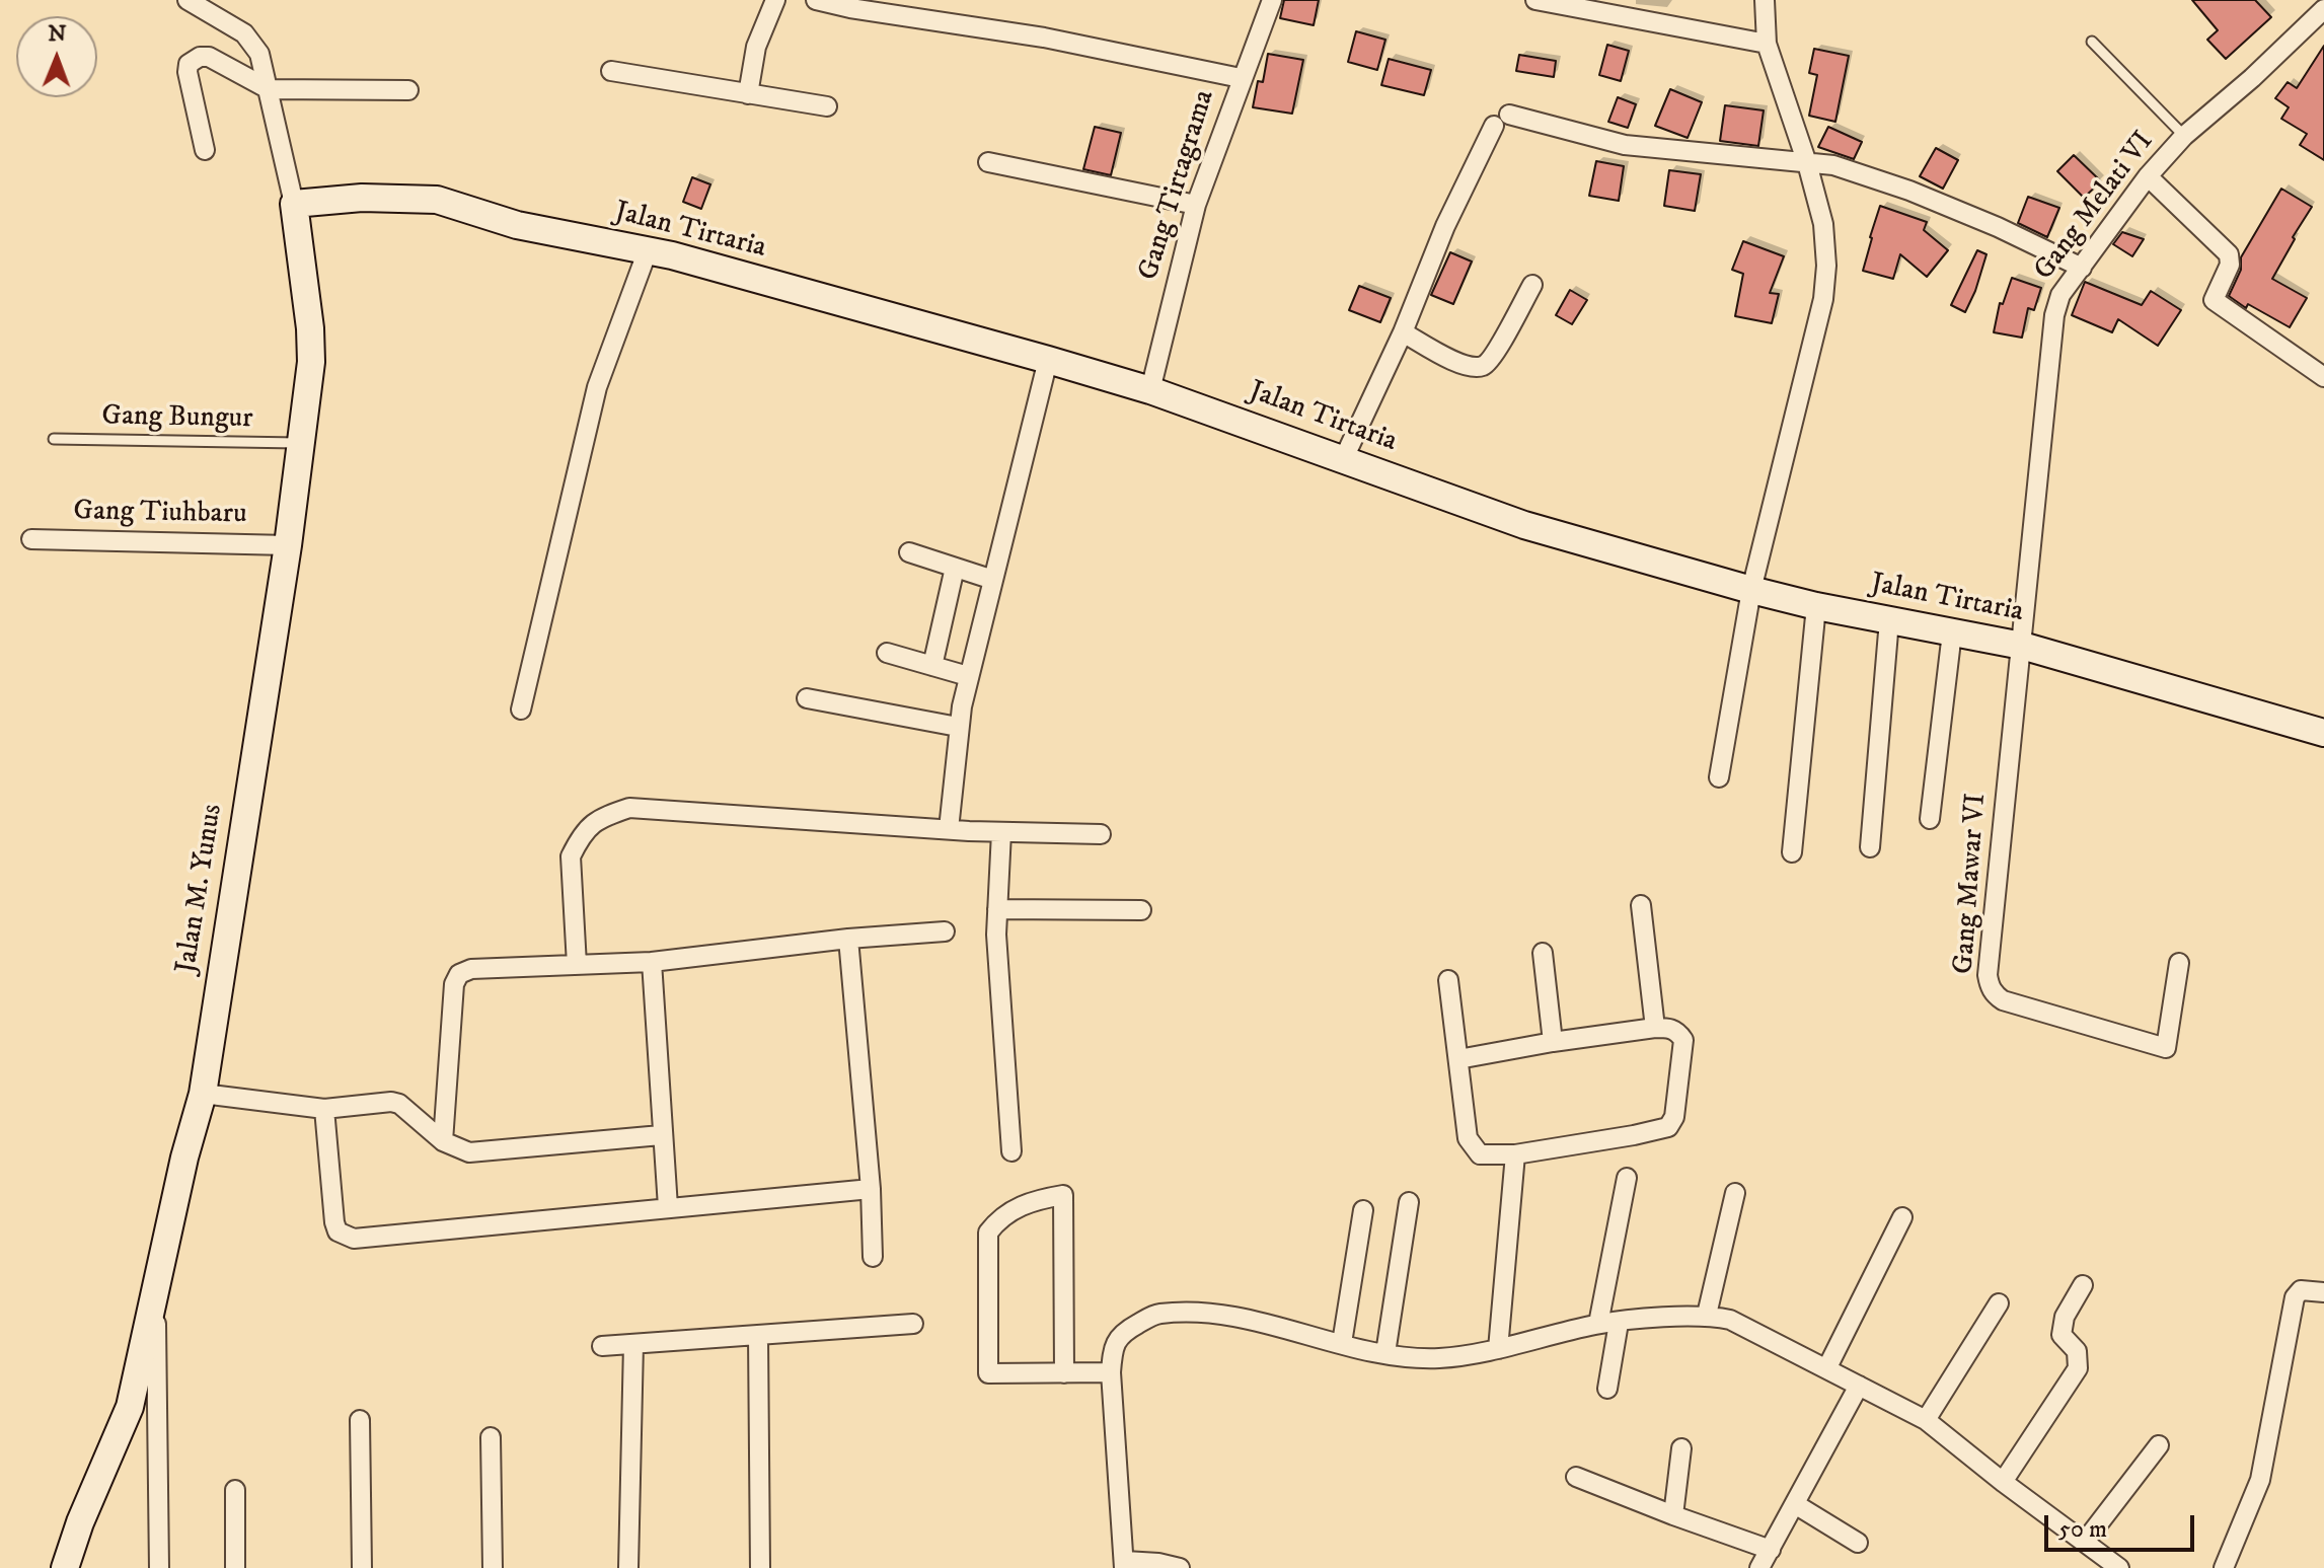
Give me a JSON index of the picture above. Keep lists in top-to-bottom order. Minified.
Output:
{"streets":{"street":["Gang Tirtagrama","Gang Melati VI","Jalan Tirtaria","Gang Tiuhbaru","Gang Mawar VI","Jalan M. Yunus"],"lane":["Gang Bungur"]},"crossings":[["Gang Tirtagrama","Jalan Tirtaria"],["Gang Melati VI","Jalan Tirtaria"],["Gang Melati VI","Gang Mawar VI"],["Jalan Tirtaria","Gang Mawar VI"],["Jalan Tirtaria","Jalan M. Yunus"],["Gang Bungur","Jalan M. Yunus"],["Gang Tiuhbaru","Jalan M. Yunus"]],"scale_bar":"50 m","north":"top"}
